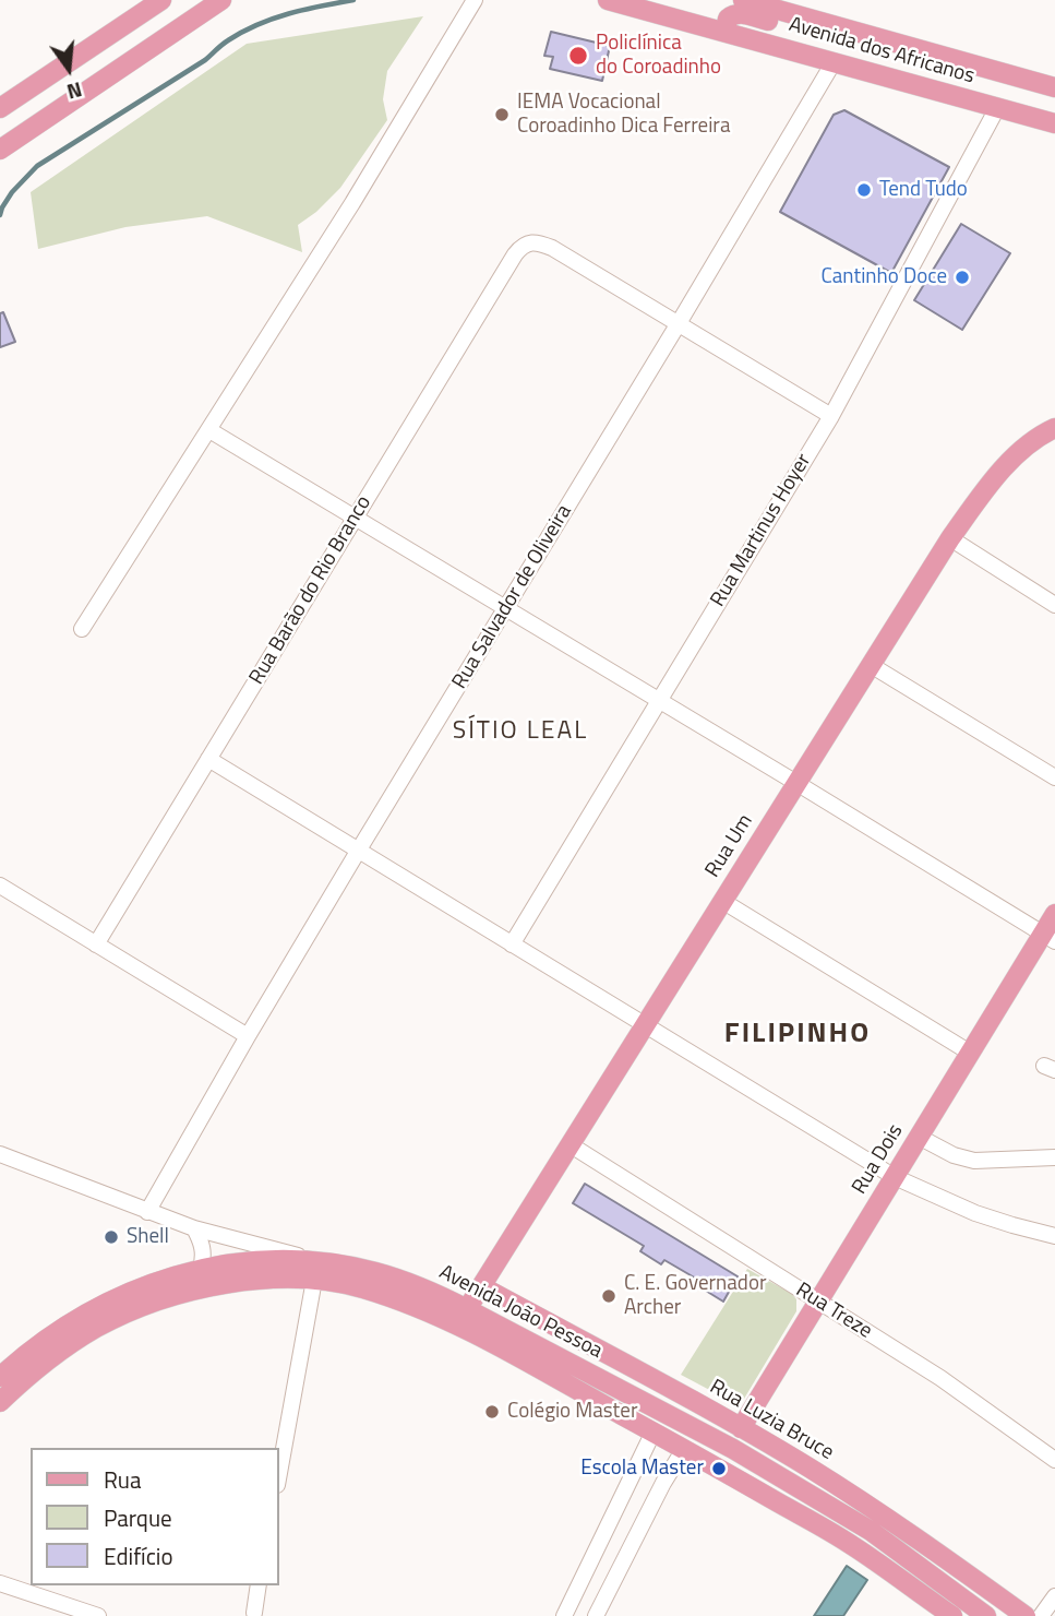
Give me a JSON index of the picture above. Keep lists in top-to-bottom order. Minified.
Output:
{"streets":{"main road":["Avenida dos Africanos","Rua Um","Rua Dois","Avenida João Pessoa","Rua Luzia Bruce"],"street":["Rua Martinus Hoyer","Rua Barão do Rio Branco","Rua Salvador de Oliveira","Rua Treze"]},"crossings":[["Avenida dos Africanos","Rua Martinus Hoyer"],["Avenida dos Africanos","Rua Salvador de Oliveira"],["Rua Barão do Rio Branco","Rua Salvador de Oliveira"],["Rua Um","Rua Treze"],["Rua Um","Avenida João Pessoa"],["Rua Um","Rua Luzia Bruce"],["Rua Dois","Rua Treze"],["Rua Dois","Rua Luzia Bruce"]],"districts":["SÍTIO LEAL","FILIPINHO"],"places":["Policlínica do Coroadinho","IEMA Vocacional Coroadinho Dica Ferreira","Tend Tudo","Cantinho Doce","Shell","C. E. Governador Archer","Colégio Master","Escola Master"],"legend":["Rua","Parque","Edifício"],"north":"bottom"}
